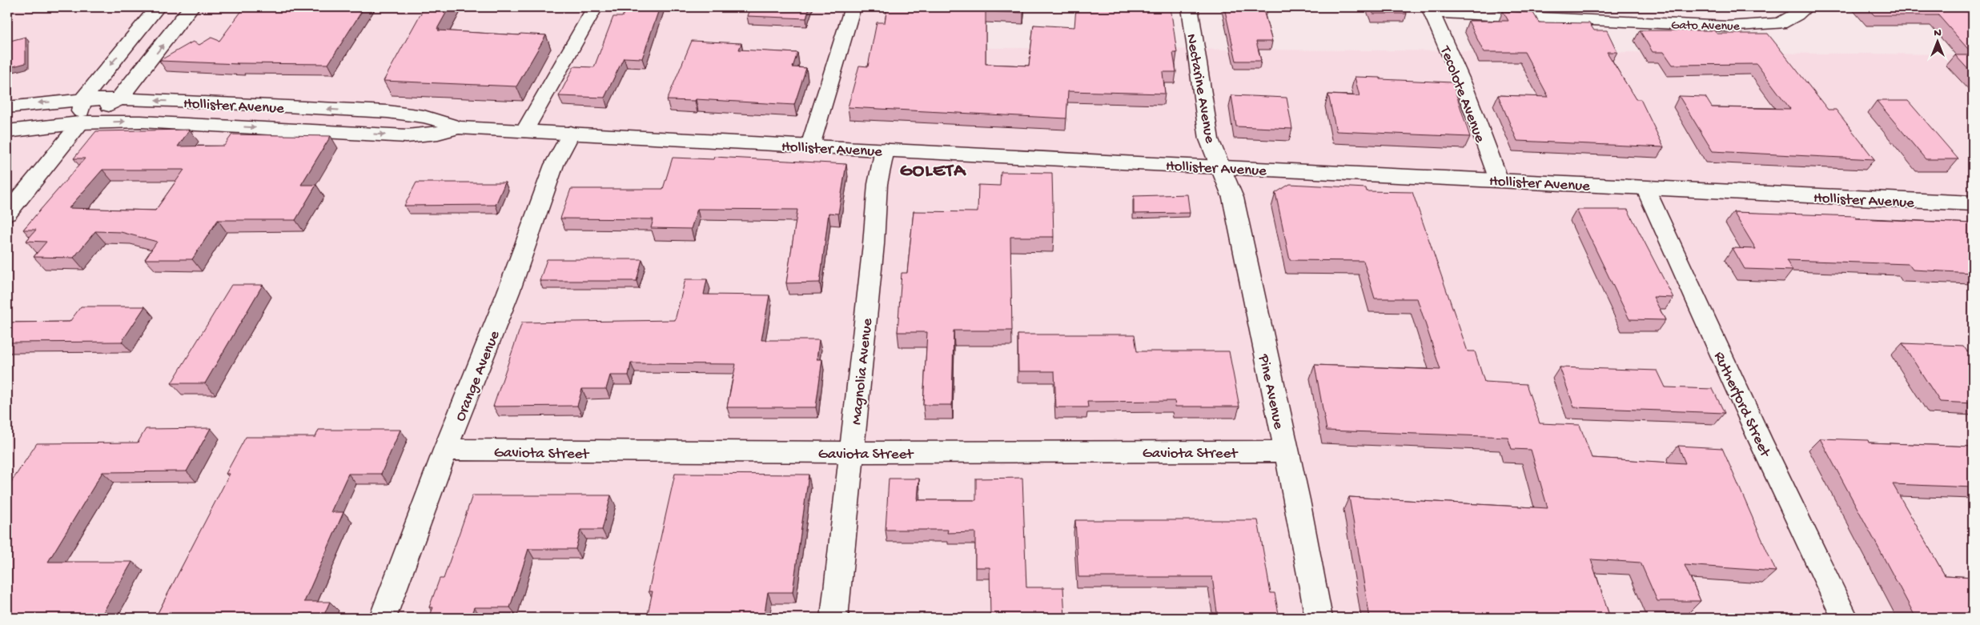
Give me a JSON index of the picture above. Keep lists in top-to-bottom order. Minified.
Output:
{"streets":{"street":["Gato Avenue","Nectarine Avenue","Tecolote Avenue","Hollister Avenue","Magnolia Avenue","Orange Avenue","Pine Avenue","Rutherford Street","Gaviota Street"]},"crossings":[["Gato Avenue","Tecolote Avenue"],["Nectarine Avenue","Hollister Avenue"],["Nectarine Avenue","Pine Avenue"],["Tecolote Avenue","Hollister Avenue"],["Hollister Avenue","Magnolia Avenue"],["Hollister Avenue","Orange Avenue"],["Hollister Avenue","Pine Avenue"],["Hollister Avenue","Rutherford Street"],["Magnolia Avenue","Gaviota Street"],["Orange Avenue","Gaviota Street"],["Pine Avenue","Gaviota Street"]],"districts":["GOLETA"],"north":"top"}
